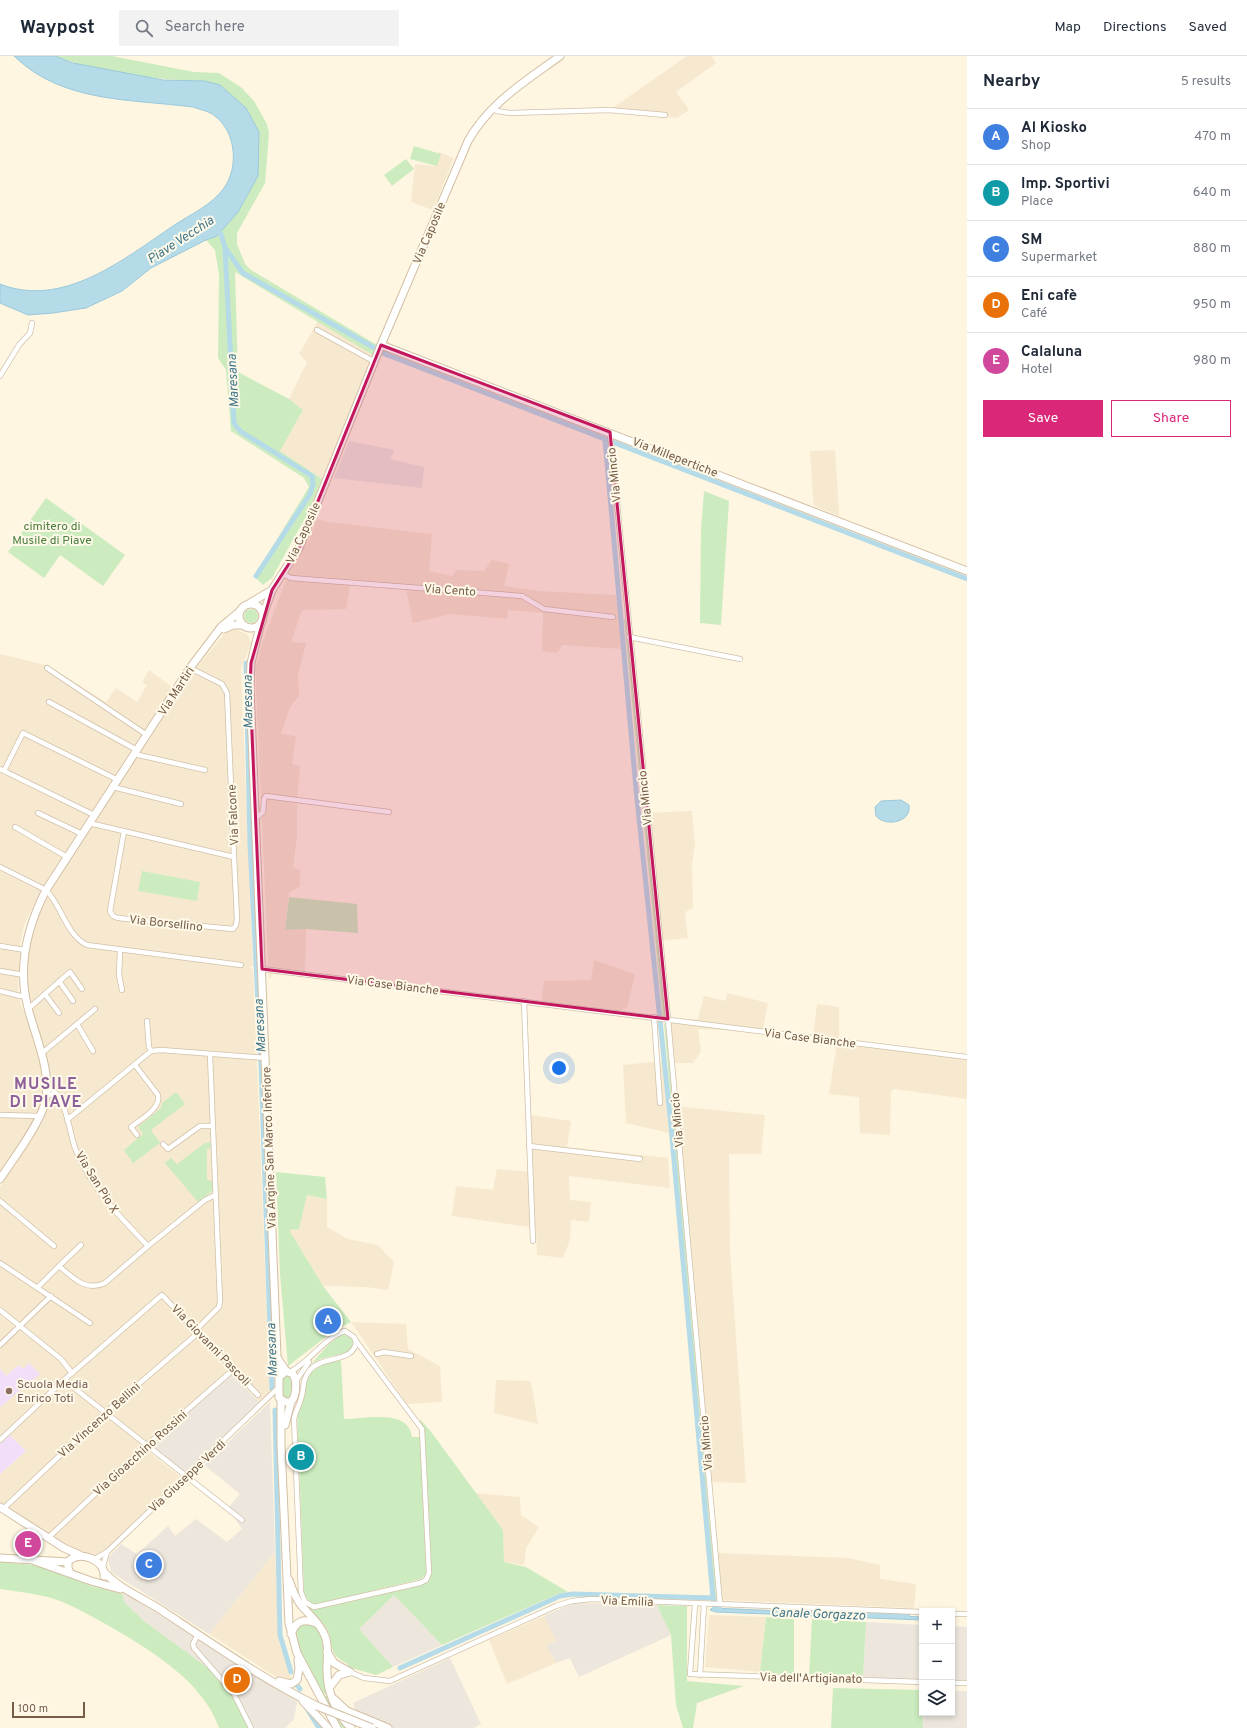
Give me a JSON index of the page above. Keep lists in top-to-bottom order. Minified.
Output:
{"streets":{"street":["Via Caposile","Via Millepertiche","Via Mincio","Via Cento","Via Martiri","Via Falcone","Via Borsellino","Via Case Bianche","Via Argine San Marco Inferiore","Via San Pio X","Via Giovanni Pascoli","Via Vincenzo Bellini","Via Gioacchino Rossini","Via Giuseppe Verdi","Via Emilia","Via dell'Artigianato"]},"crossings":[["Via Caposile","Via Millepertiche"],["Via Caposile","Via Cento"],["Via Caposile","Via Martiri"],["Via Caposile","Via Argine San Marco Inferiore"],["Via Millepertiche","Via Mincio"],["Via Mincio","Via Case Bianche"],["Via Mincio","Via Emilia"],["Via Martiri","Via Falcone"],["Via Martiri","Via Argine San Marco Inferiore"],["Via Falcone","Via Borsellino"],["Via Case Bianche","Via Argine San Marco Inferiore"],["Via Argine San Marco Inferiore","Via Giuseppe Verdi"],["Via Giovanni Pascoli","Via Vincenzo Bellini"],["Via Giovanni Pascoli","Via Gioacchino Rossini"]],"districts":["MUSILE DI PIAVE"],"water":["Piave Vecchia","Maresana","Canale Gorgazzo"],"parks":["cimitero di Musile di Piave"],"places":["Scuola Media Enrico Toti"],"scale_bar":"100 m","page":{"header":"Waypost","search":"Search here","nav":["Map","Directions","Saved"],"heading":["Nearby","5 results"],"list":[{"mark":"A","name":"Al Kiosko","note":"Shop","value":"470 m"},{"mark":"B","name":"Imp. Sportivi","note":"Place","value":"640 m"},{"mark":"C","name":"SM","note":"Supermarket","value":"880 m"},{"mark":"D","name":"Eni cafè","note":"Café","value":"950 m"},{"mark":"E","name":"Calaluna","note":"Hotel","value":"980 m"}],"buttons":["Save","Share"],"pins":["A","B","E","C","D"],"map_buttons":["+","−"],"scale":"100 m"}}
